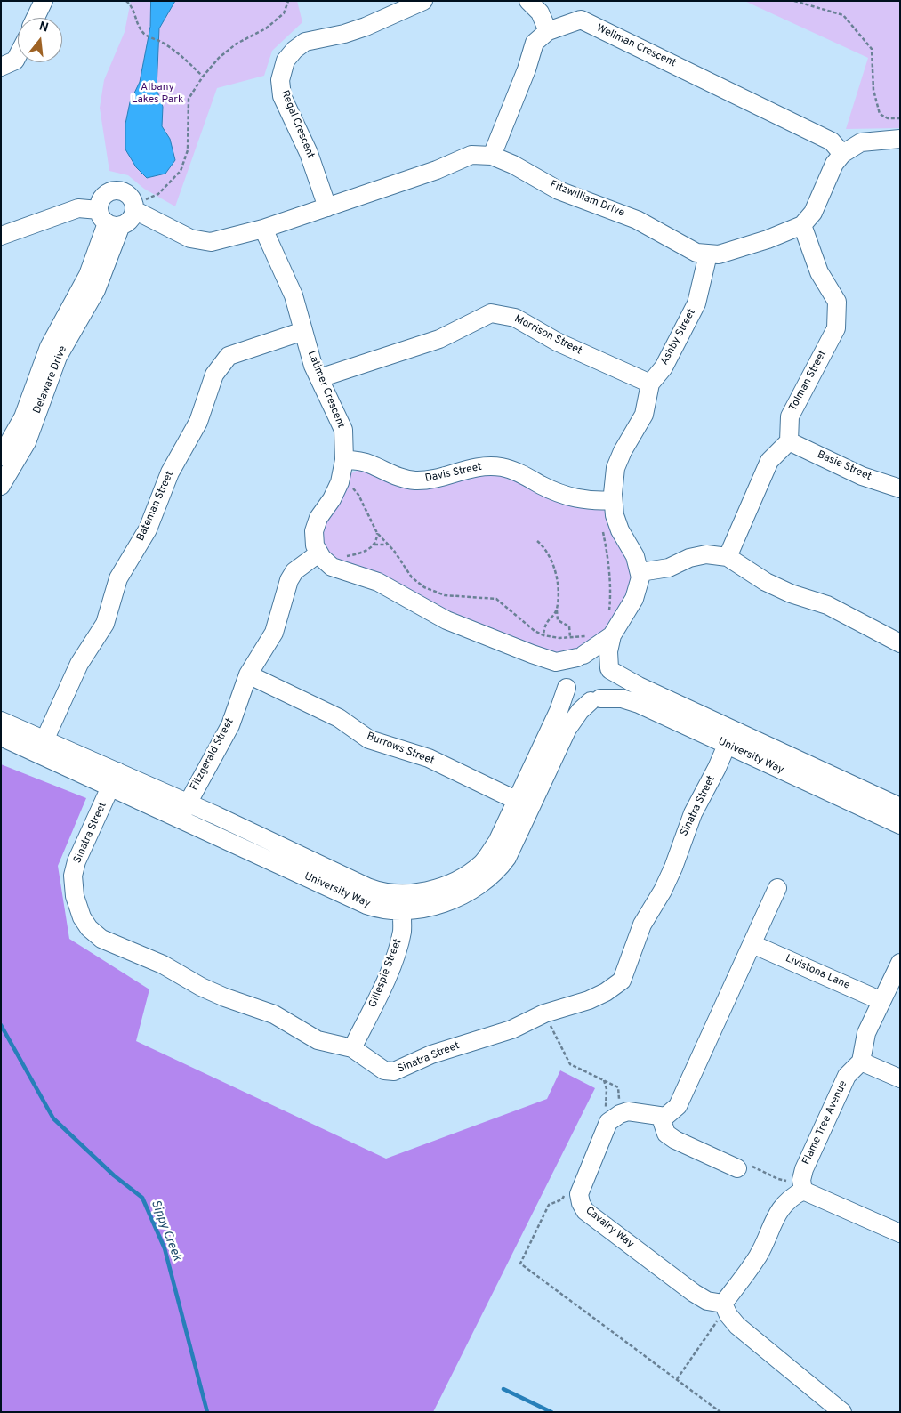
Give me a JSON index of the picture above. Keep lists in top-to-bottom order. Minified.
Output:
{"streets":{"street":["Wellman Crescent","Regal Crescent","Fitzwilliam Drive","Morrison Street","Ashby Street","Delaware Drive","Tolman Street","Latimer Crescent","Basie Street","Davis Street","Bateman Street","Burrows Street","Fitzgerald Street","University Way","Sinatra Street","Livistona Lane","Gillespie Street","Flame Tree Avenue","Cavalry Way"]},"crossings":[["Wellman Crescent","Fitzwilliam Drive"],["Regal Crescent","Fitzwilliam Drive"],["Fitzwilliam Drive","Ashby Street"],["Fitzwilliam Drive","Delaware Drive"],["Fitzwilliam Drive","Tolman Street"],["Fitzwilliam Drive","Latimer Crescent"],["Morrison Street","Ashby Street"],["Morrison Street","Latimer Crescent"],["Ashby Street","Davis Street"],["Tolman Street","Basie Street"],["Latimer Crescent","Davis Street"],["Latimer Crescent","Bateman Street"],["Latimer Crescent","Fitzgerald Street"],["Bateman Street","University Way"],["Burrows Street","Fitzgerald Street"],["Burrows Street","University Way"],["Fitzgerald Street","University Way"],["University Way","Sinatra Street"],["University Way","Gillespie Street"],["Sinatra Street","Gillespie Street"]],"water":["Sippy Creek"],"parks":["Albany Lakes Park"],"north":"top"}
